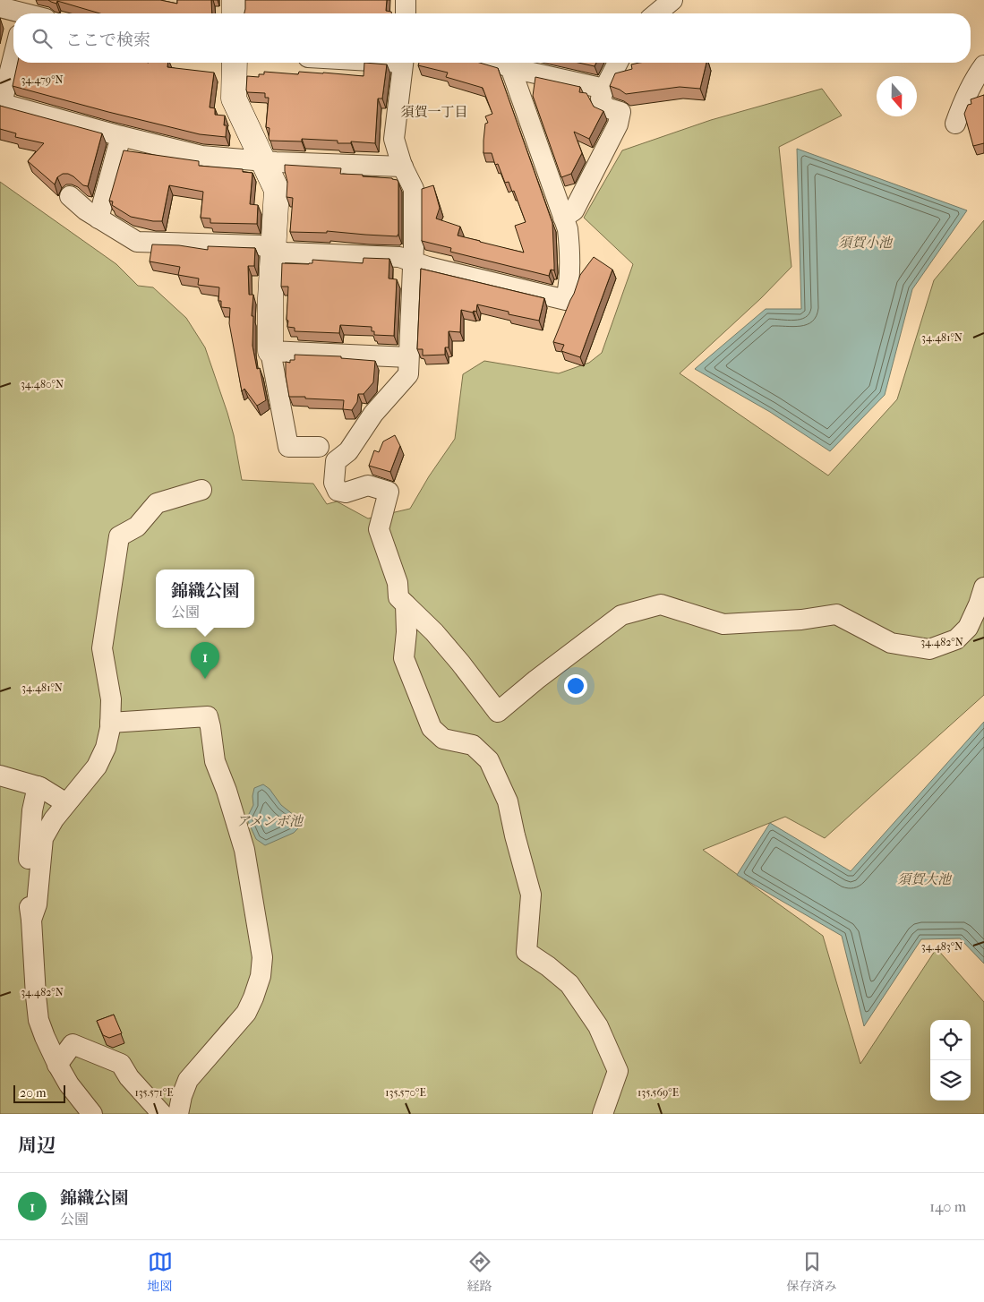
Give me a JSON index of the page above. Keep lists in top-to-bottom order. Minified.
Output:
{"districts":["須賀一丁目"],"water":["須賀小池","アメンボ池","須賀大池"],"scale_bar":"20 m","north":"bottom","page":{"search":"ここで検索","popup":["錦織公園","公園"],"pins":"1","scale":"20 m","heading":"周辺","list":[{"mark":"1","name":"錦織公園","note":"公園","value":"140 m"}],"nav":["地図","経路","保存済み"]},"coordinates":["34.479°N","34.481°N","34.480°N","34.482°N","34.483°N","135.571°E","135.570°E","135.569°E"]}
